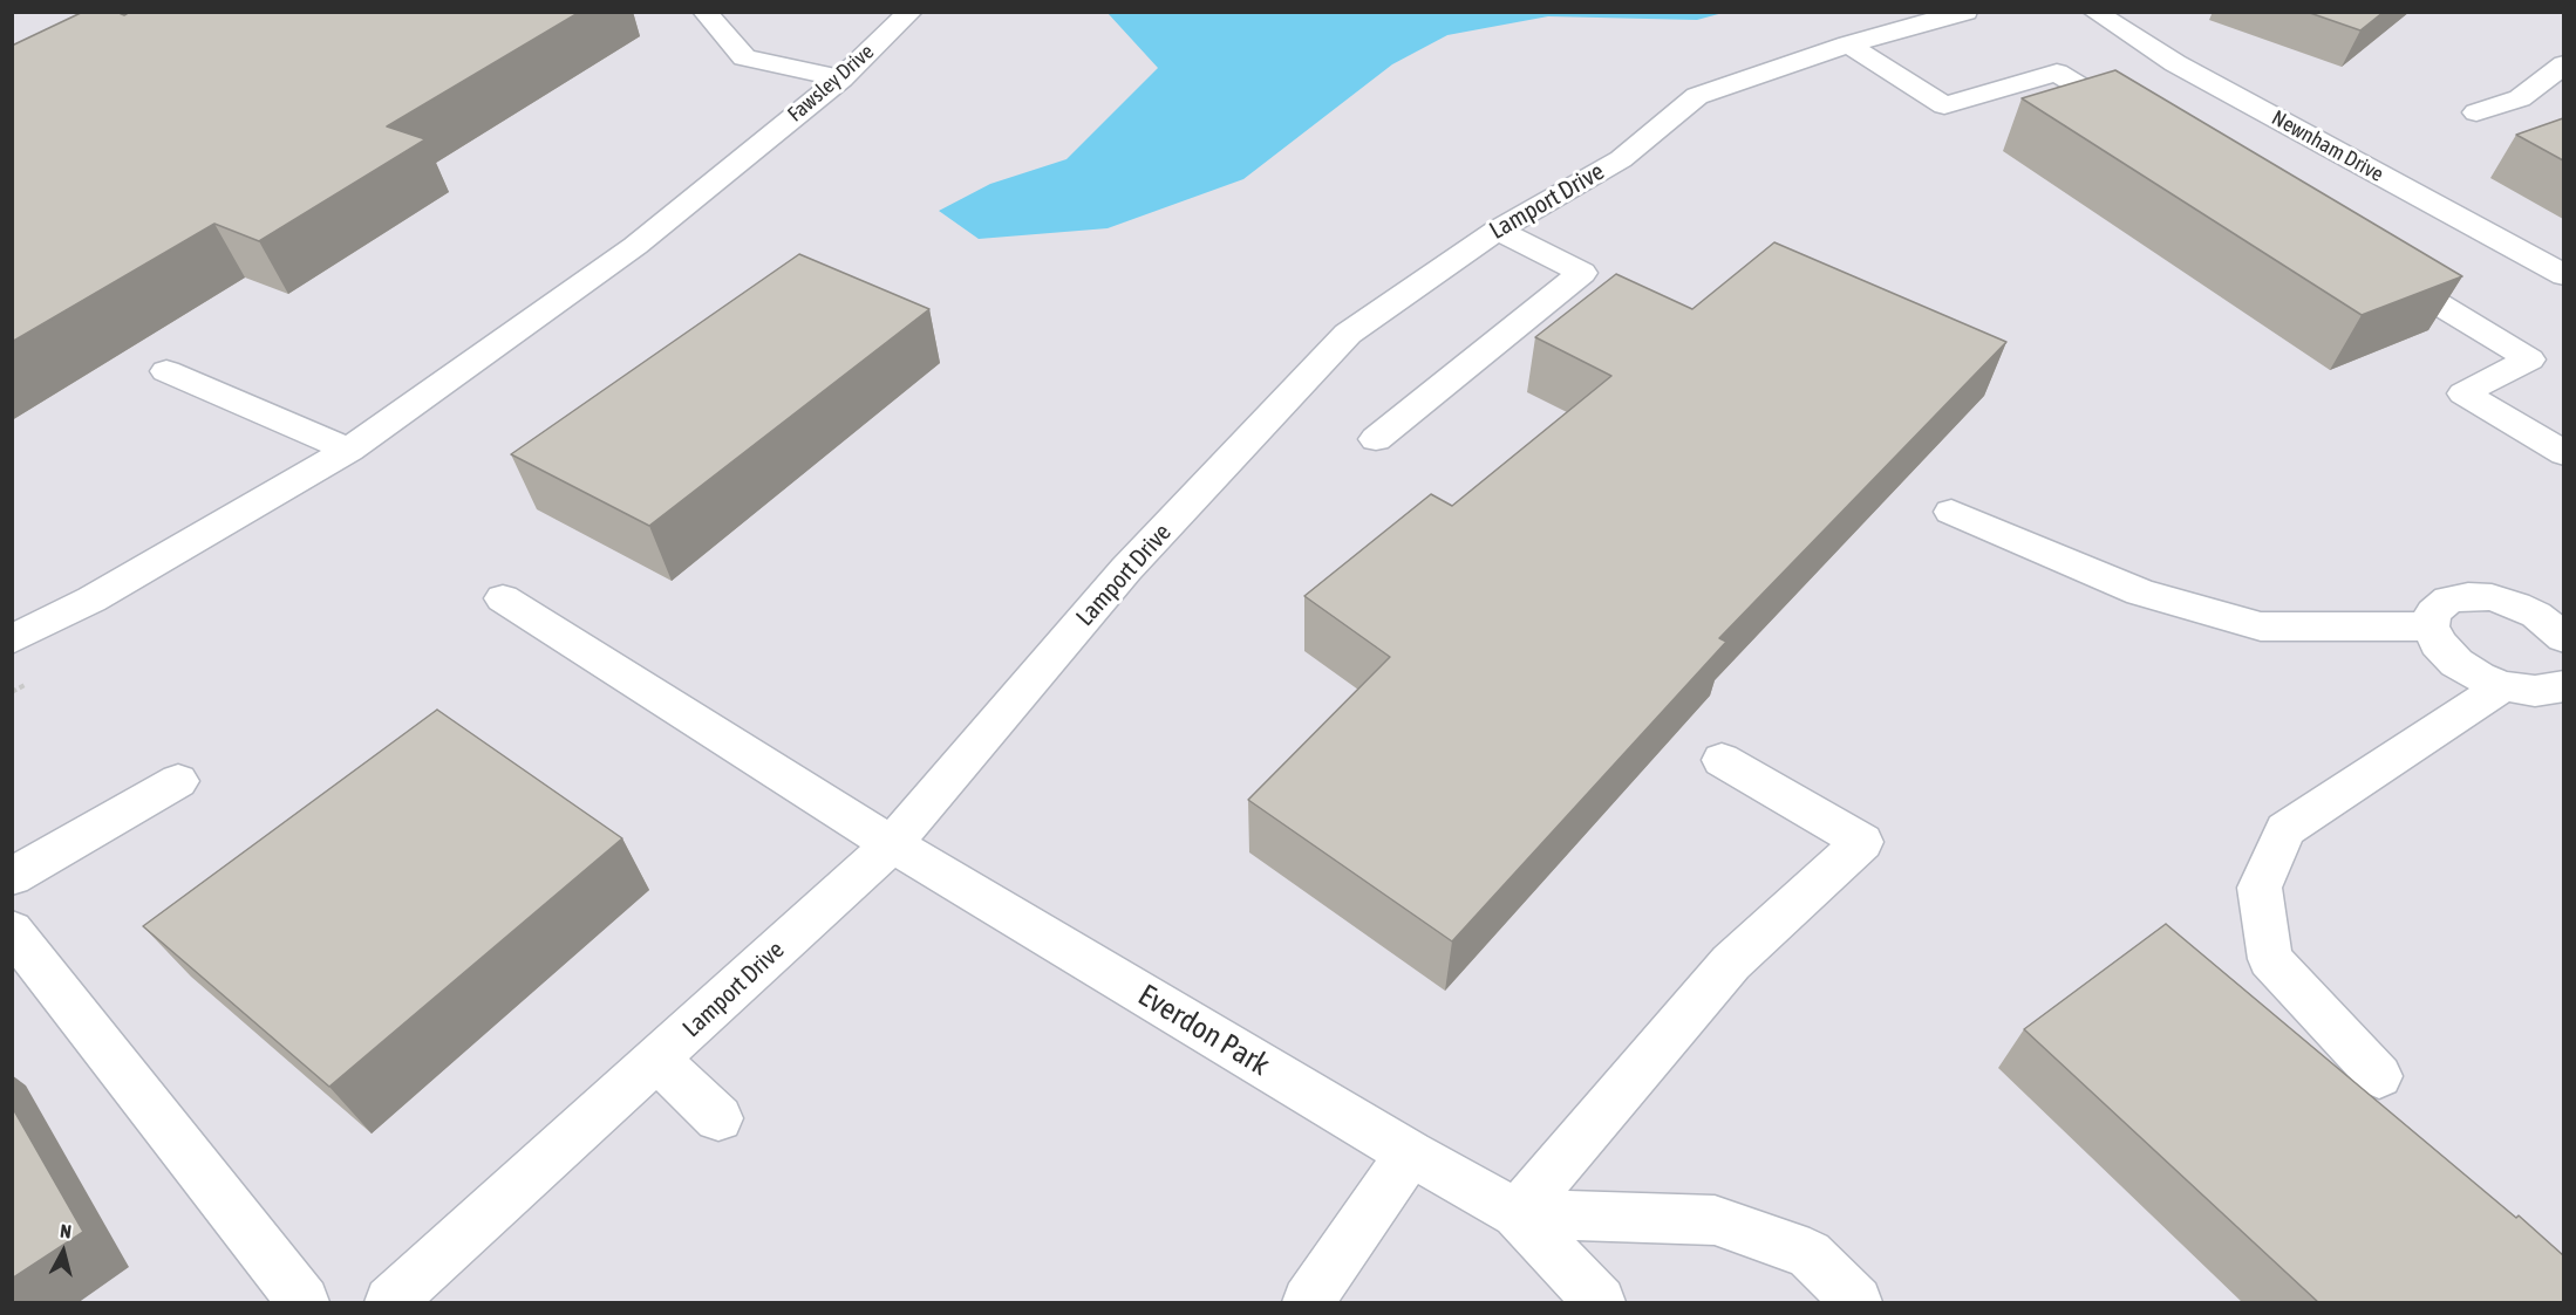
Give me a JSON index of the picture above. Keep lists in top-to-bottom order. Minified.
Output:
{"streets":{"street":["Fawsley Drive","Newnham Drive","Lamport Drive","Everdon Park"]},"crossings":[["Lamport Drive","Everdon Park"]],"north":"top"}
